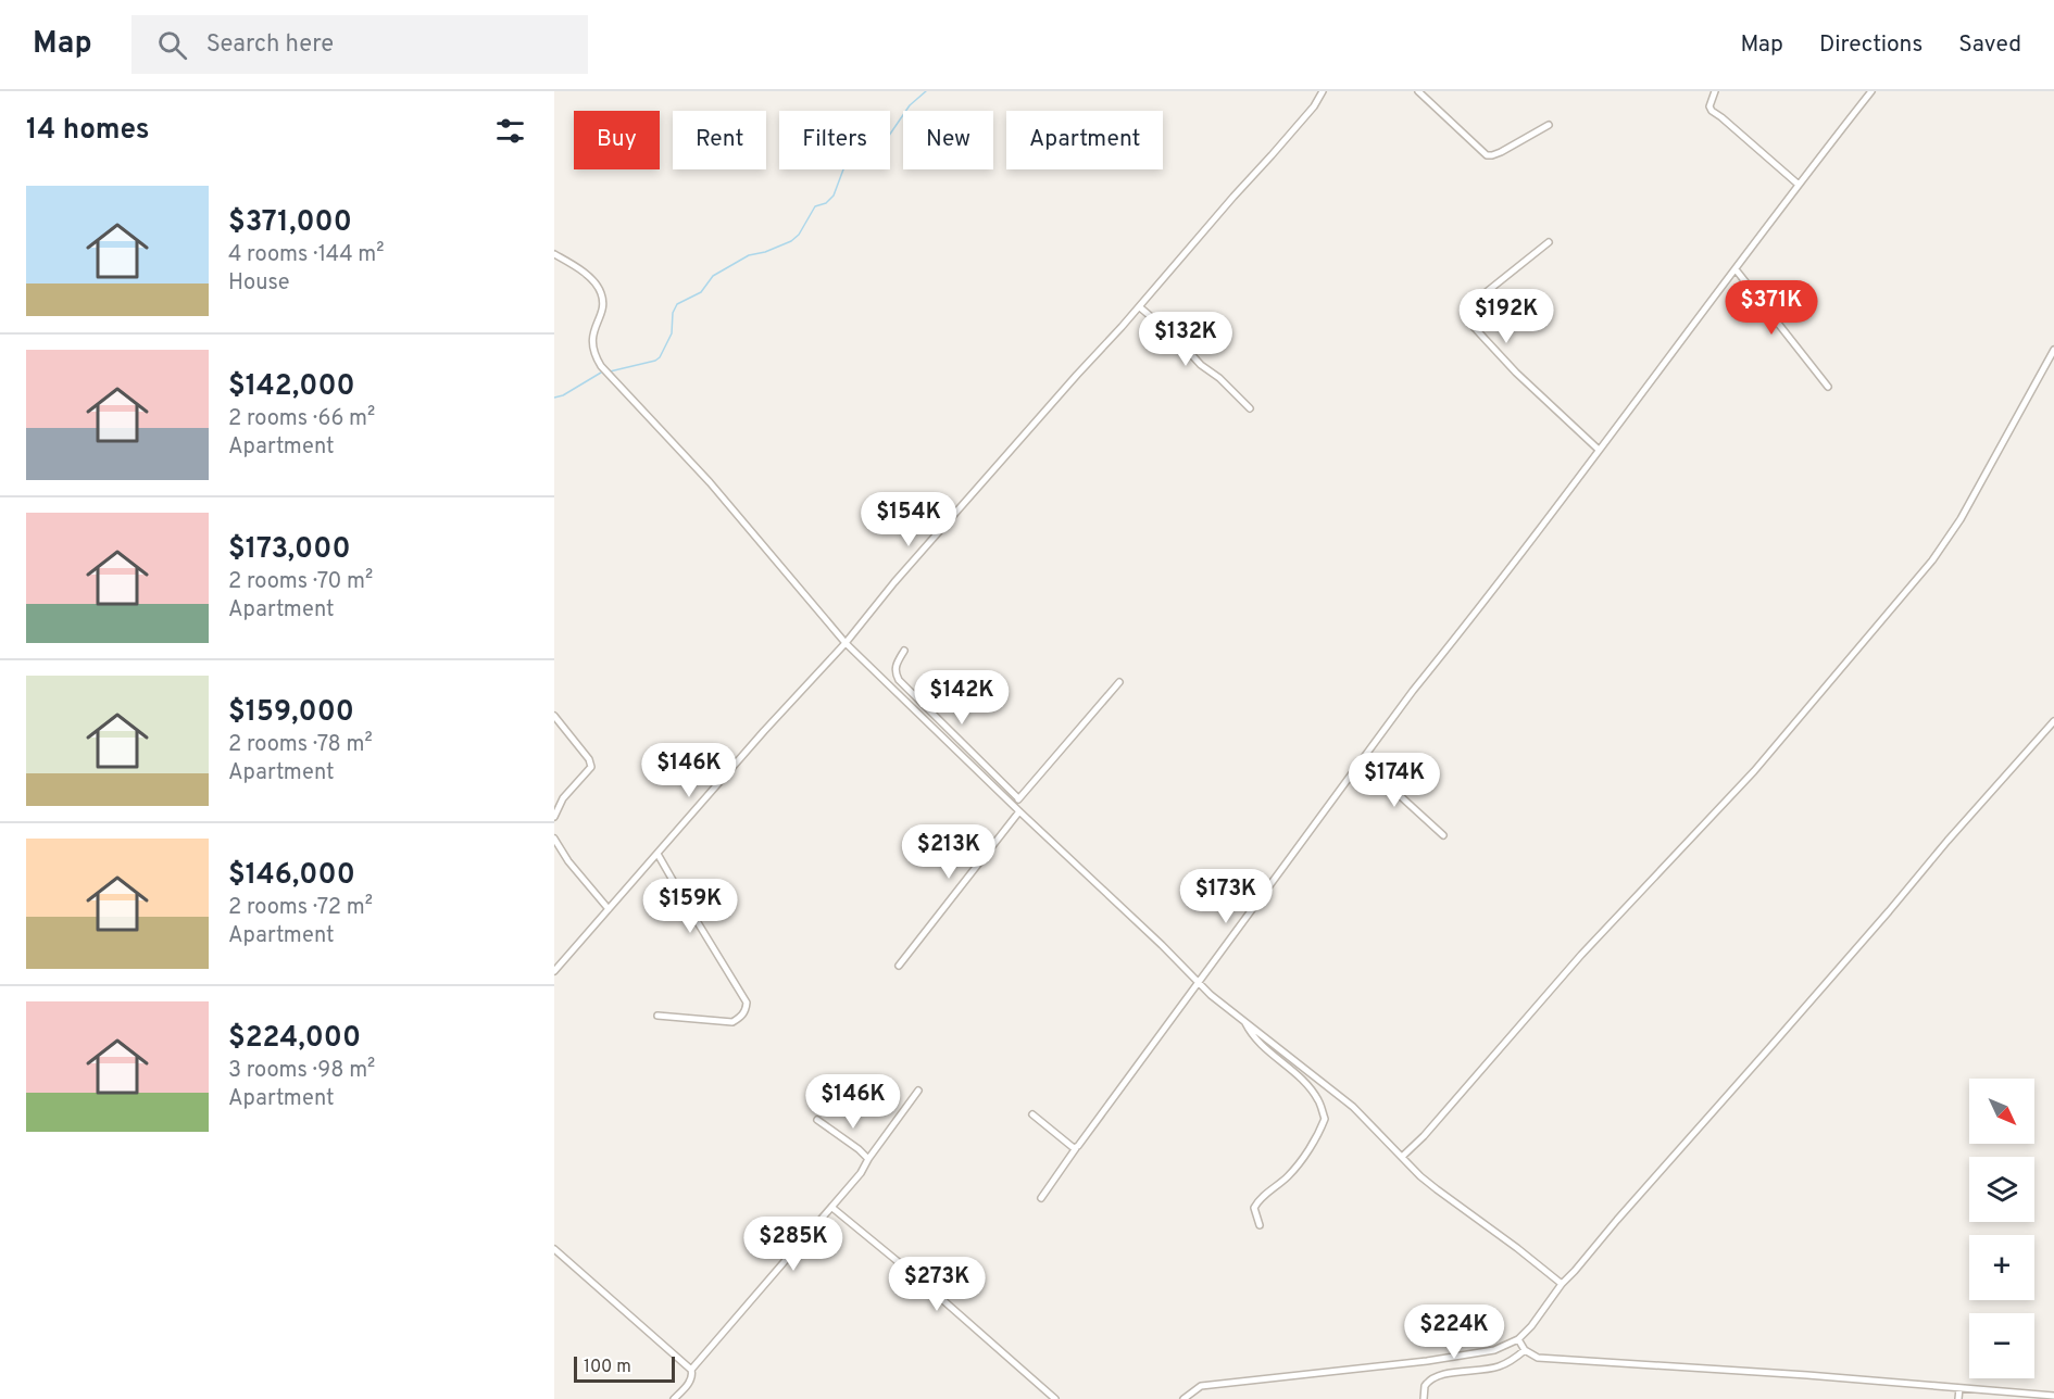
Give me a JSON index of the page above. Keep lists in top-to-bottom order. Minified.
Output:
{"scale_bar":"100 m","north":"bottom right","page":{"header":"Map","search":"Search here","nav":["Map","Directions","Saved"],"heading":"14 homes","chip":["Buy","Rent","Filters","New","Apartment"],"list":[{"name":"$371,000","note":"4 rooms · 144 m² · House"},{"name":"$142,000","note":"2 rooms · 66 m² · Apartment"},{"name":"$173,000","note":"2 rooms · 70 m² · Apartment"},{"name":"$159,000","note":"2 rooms · 78 m² · Apartment"},{"name":"$146,000","note":"2 rooms · 72 m² · Apartment"},{"name":"$224,000","note":"3 rooms · 98 m² · Apartment"}],"price":["$371K","$192K","$132K","$154K","$142K","$146K","$174K","$213K","$173K","$159K","$146K","$285K","$273K","$224K"],"map_buttons":["+","−"],"scale":"100 m"}}
